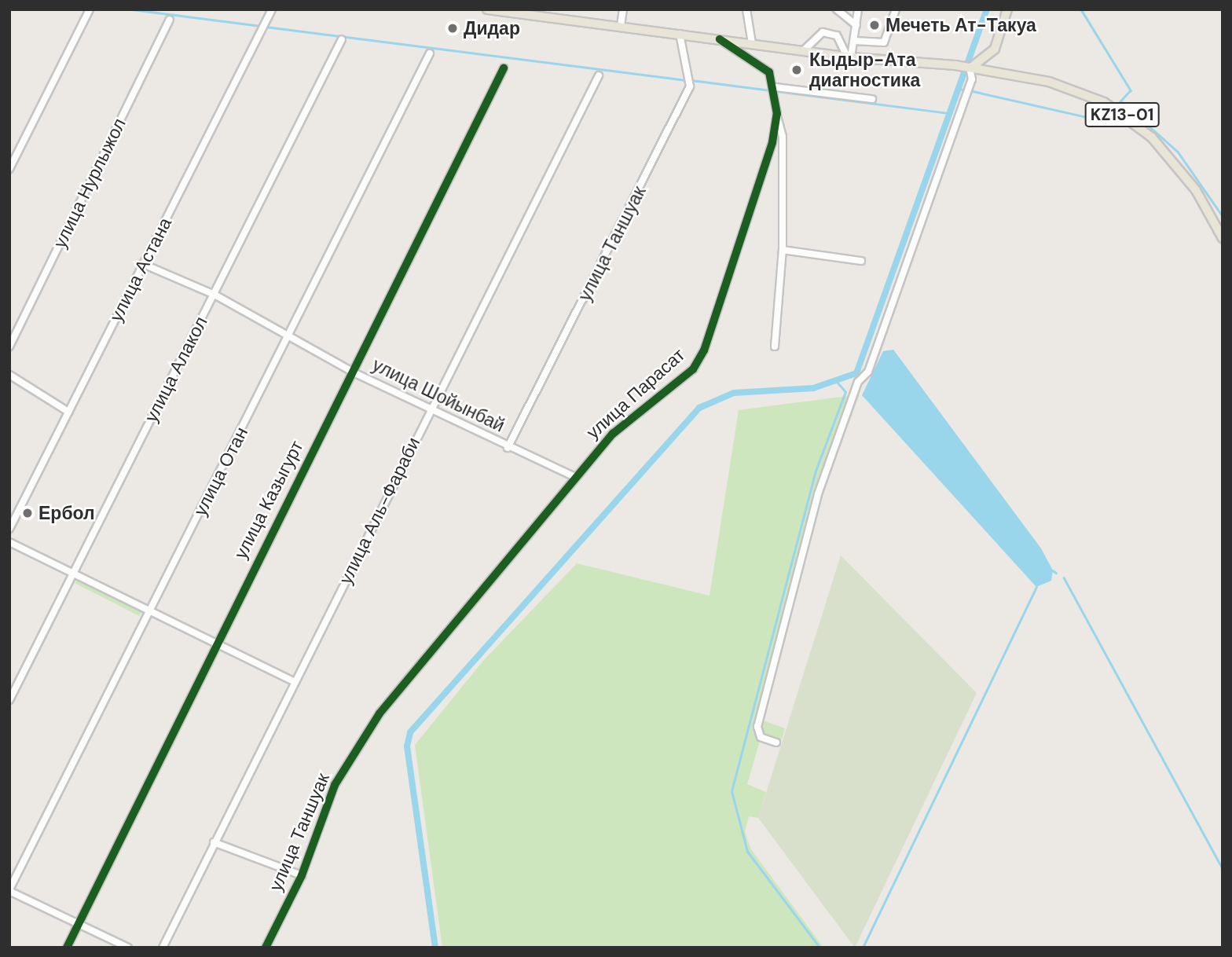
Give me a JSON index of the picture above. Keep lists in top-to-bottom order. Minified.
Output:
{"streets":{"main road":["KZ13-01"],"street":["улица Нурлыжол","улица Таншуак","улица Астана","улица Алакол","улица Парасат","улица Шойынбай","улица Отан","улица Казыгурт","улица Аль-Фараби"]},"crossings":[["KZ13-01","улица Таншуак"],["улица Таншуак","улица Парасат"],["улица Таншуак","улица Шойынбай"],["улица Астана","улица Шойынбай"],["улица Алакол","улица Шойынбай"],["улица Парасат","улица Шойынбай"],["улица Шойынбай","улица Отан"],["улица Шойынбай","улица Казыгурт"],["улица Шойынбай","улица Аль-Фараби"]],"places":["Мечеть Ат-Такуа","Дидар","Кыдыр-Ата диагностика","Ербол"]}
